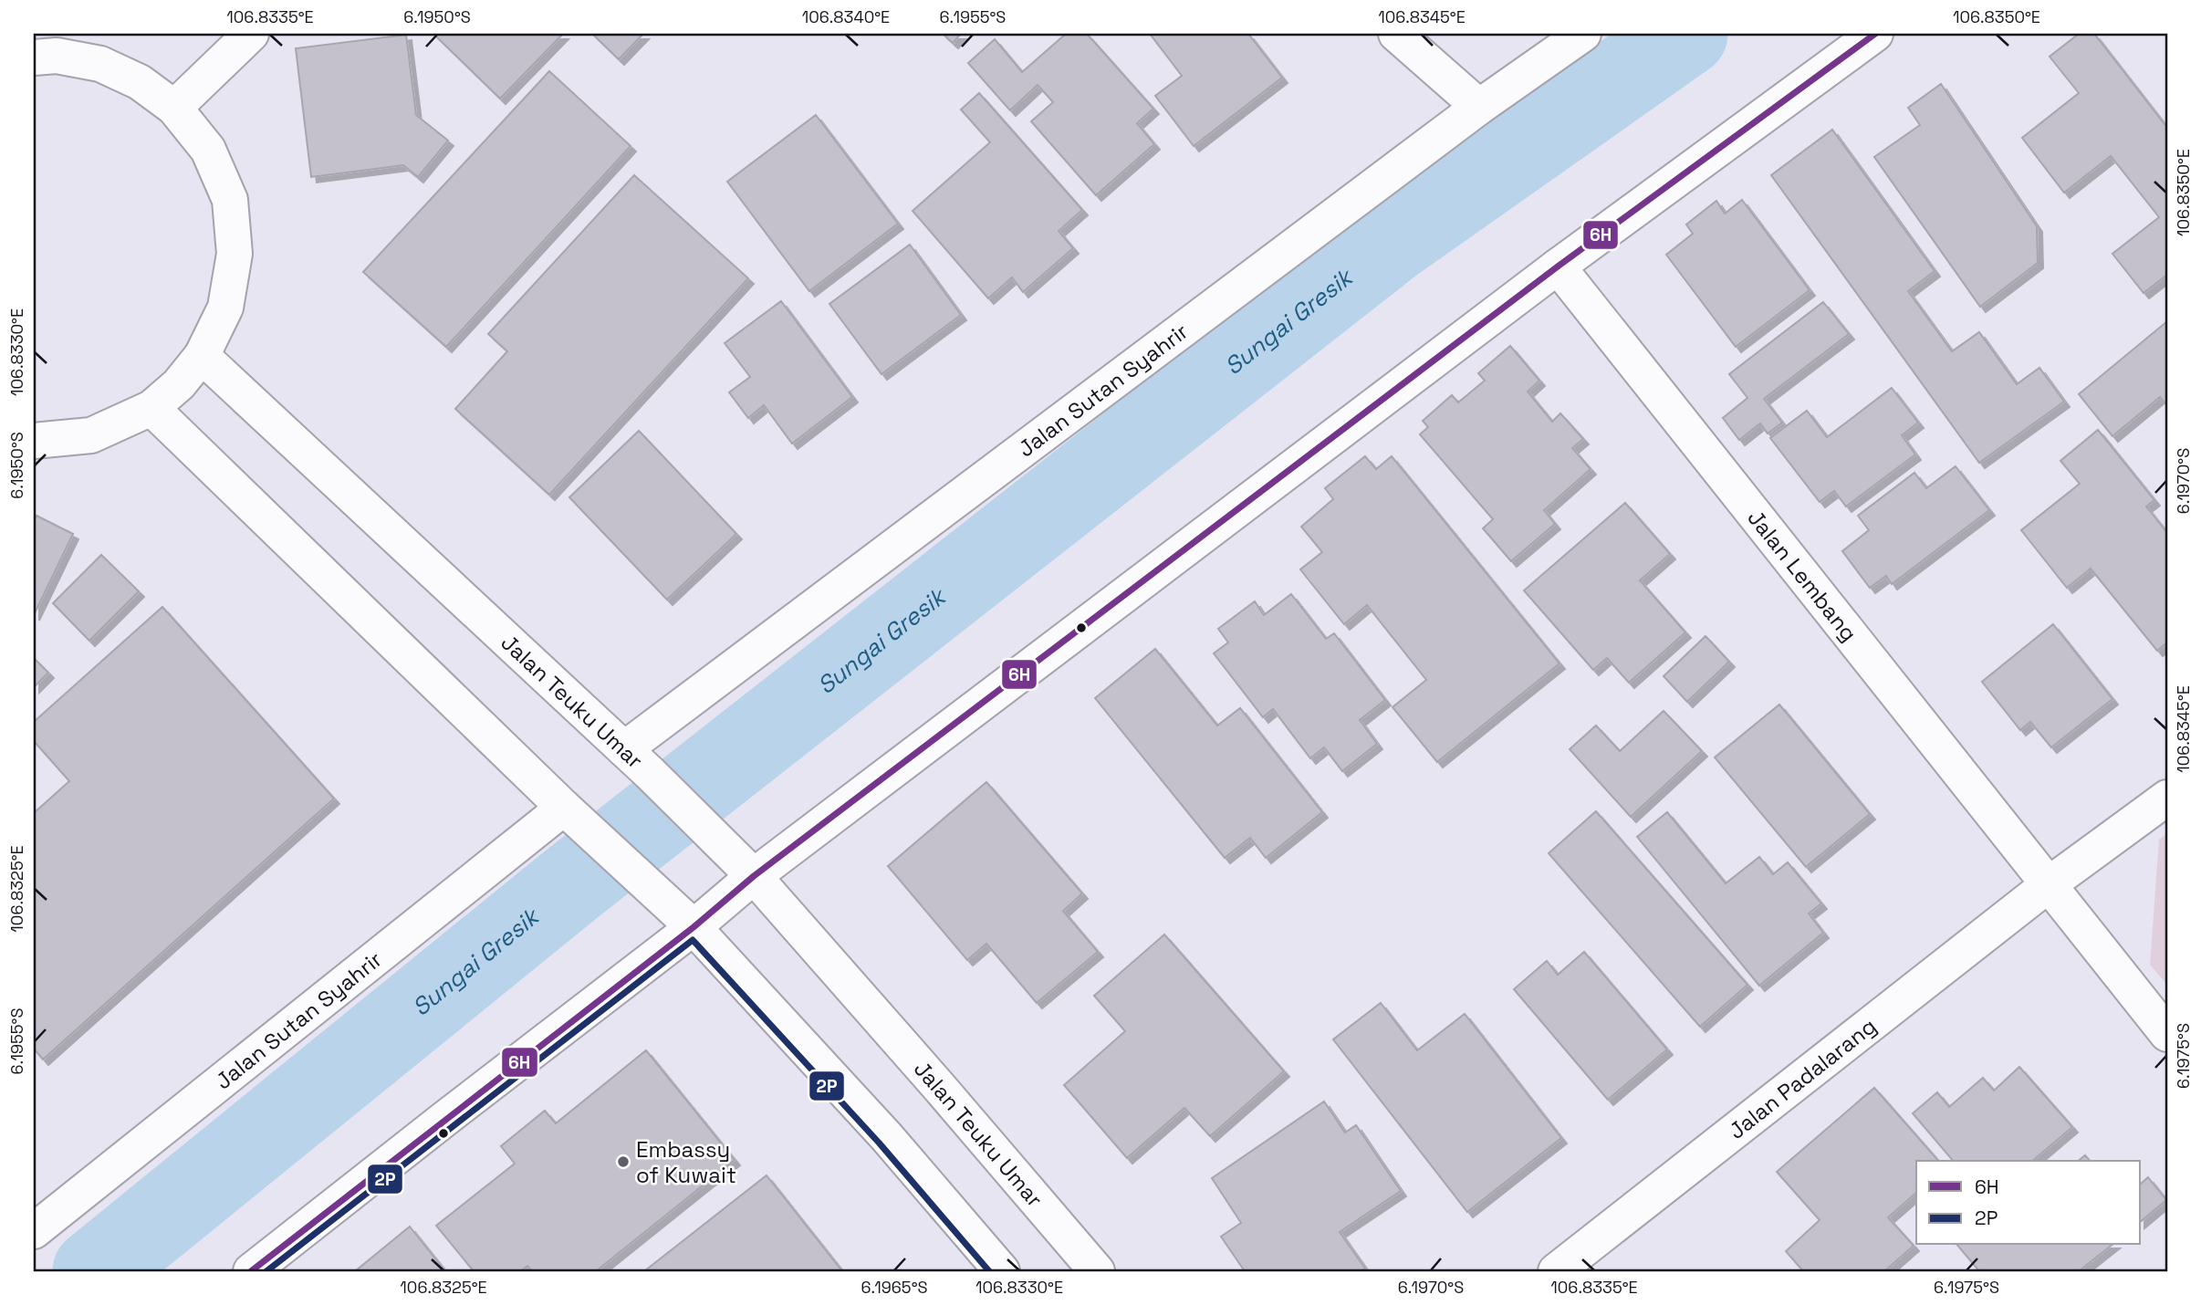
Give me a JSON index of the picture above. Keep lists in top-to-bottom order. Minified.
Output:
{"streets":{"street":["Jalan Sutan Syahrir","Jalan Lembang","Jalan Teuku Umar","Jalan Padalarang"]},"crossings":[["Jalan Sutan Syahrir","Jalan Teuku Umar"],["Jalan Lembang","Jalan Padalarang"]],"water":["Sungai Gresik"],"places":["Embassy of Kuwait"],"lines":["transit line 6H","transit line 2P"],"legend":["6H","2P"],"coordinates":["106.8335°E","6.1950°S","106.8340°E","6.1955°S","106.8345°E","106.8350°E","106.8330°E","6.1970°S","106.8325°E","6.1975°S","6.1965°S"]}
